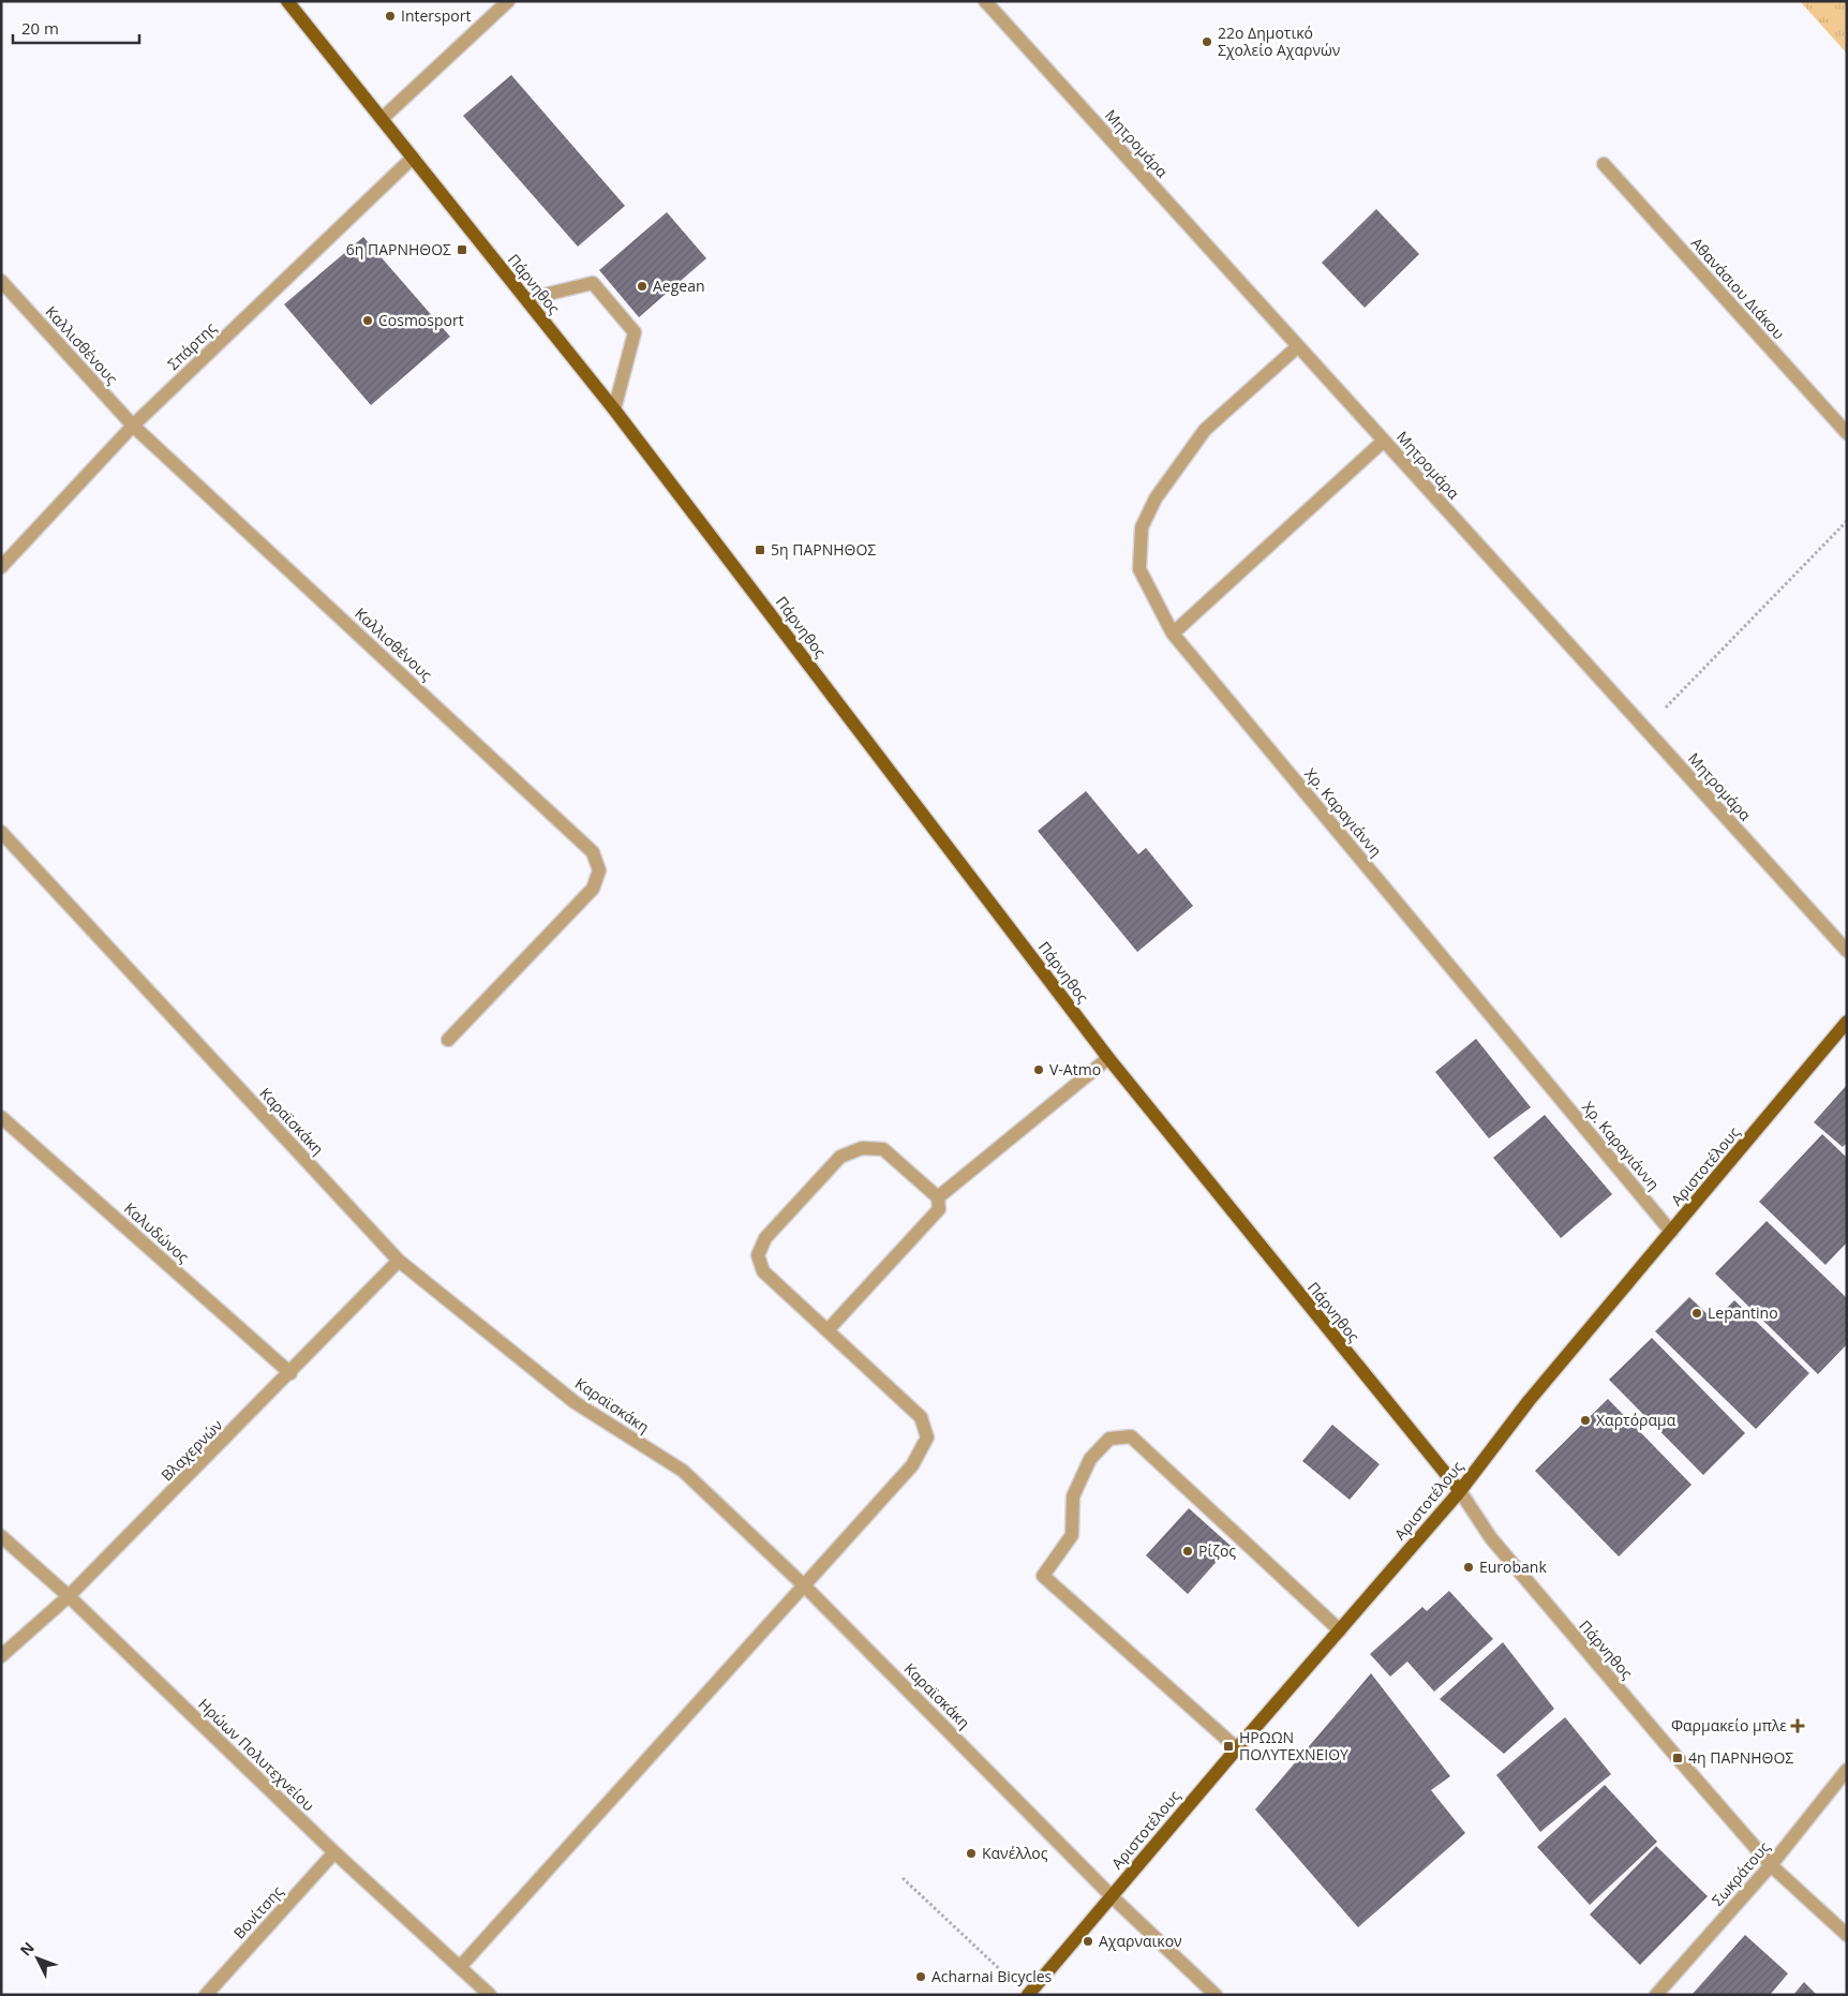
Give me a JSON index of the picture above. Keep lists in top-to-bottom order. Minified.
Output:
{"streets":{"main road":["Πάρνηθος","Αριστοτέλους"],"street":["Μητρομάρα","Αθανάσιου Διάκου","Καλλισθένους","Σπάρτης","Χρ. Καραγιάννη","Καραϊσκάκη","Καλυδώνος","Βλαχερνών","Ηρώων Πολυτεχνείου","Σωκράτους","Βονίτσης"]},"crossings":[["Μητρομάρα","Χρ. Καραγιάννη"],["Πάρνηθος","Σπάρτης"],["Πάρνηθος","Αριστοτέλους"],["Πάρνηθος","Σωκράτους"],["Καλλισθένους","Σπάρτης"],["Χρ. Καραγιάννη","Αριστοτέλους"],["Καραϊσκάκη","Αριστοτέλους"],["Καραϊσκάκη","Βλαχερνών"],["Καλυδώνος","Βλαχερνών"],["Βλαχερνών","Ηρώων Πολυτεχνείου"],["Ηρώων Πολυτεχνείου","Βονίτσης"]],"places":{"other":["Intersport","22ο Δημοτικό Σχολείο Αχαρνών","Aegean","Cosmosport","V-Atmo","Lepantino","Χαρτόραμα","Ρίζος","Eurobank","Κανέλλος","Αχαρναικον","Acharnai Bicycles"],"transit":["6η ΠΑΡΝΗΘΟΣ","5η ΠΑΡΝΗΘΟΣ","ΗΡΩΩΝ ΠΟΛΥΤΕΧΝΕΙΟΥ","4η ΠΑΡΝΗΘΟΣ"],"health":["Φαρμακείο μπλε"]},"scale_bar":"20 m","north":"top left"}
